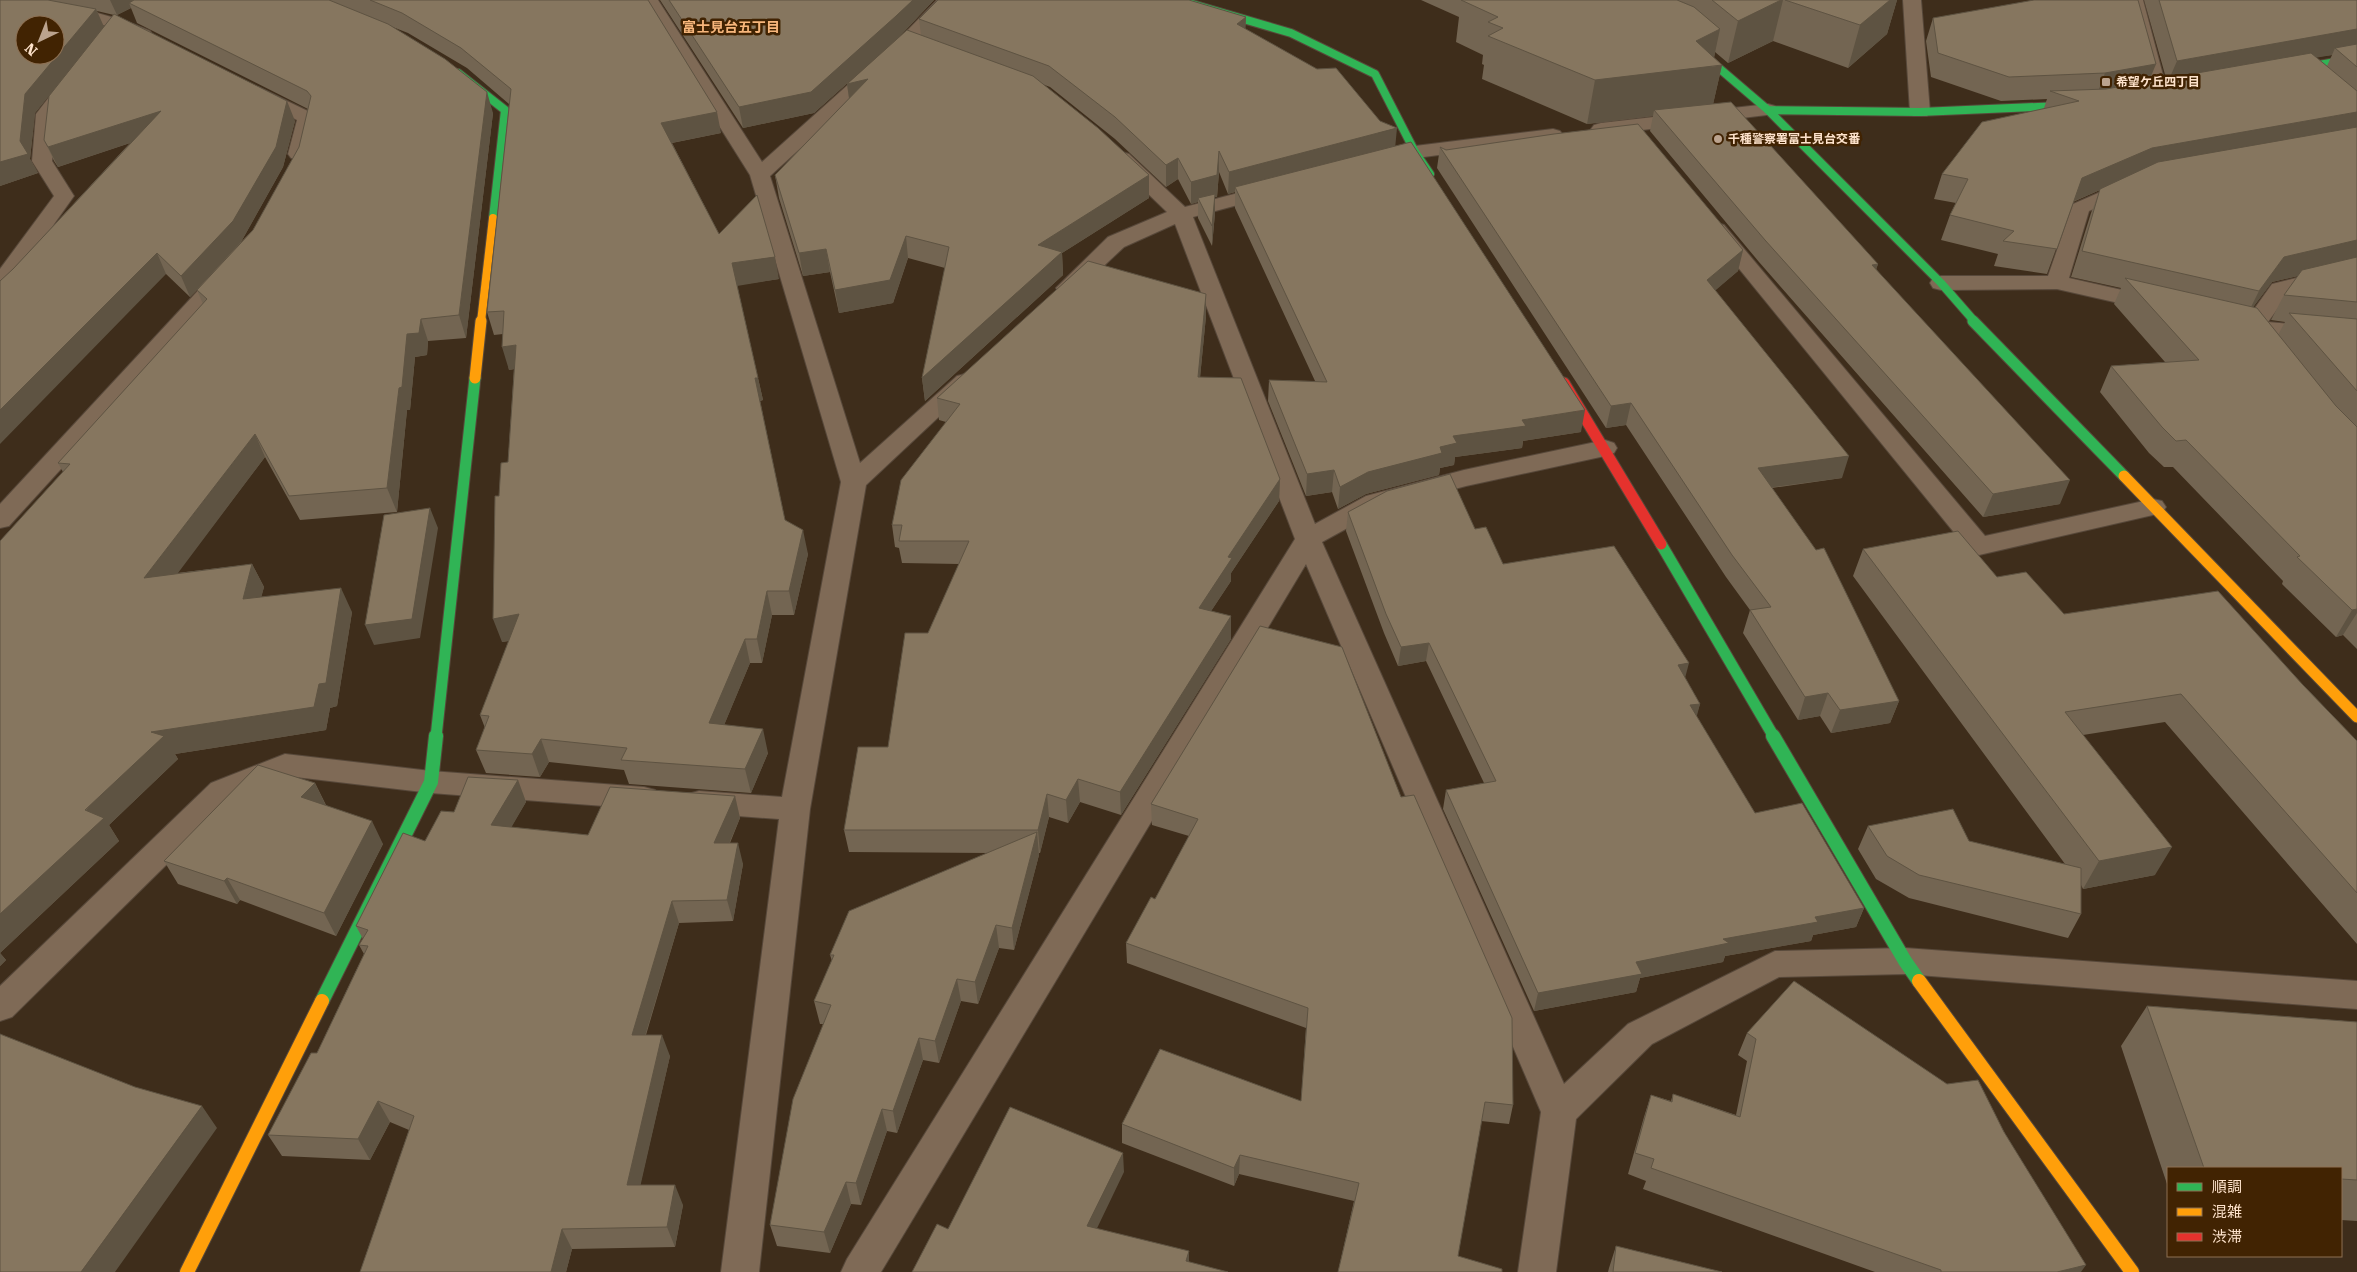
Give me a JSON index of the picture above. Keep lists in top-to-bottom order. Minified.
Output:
{"districts":["富士見台五丁目"],"places":{"transit":["希望ケ丘四丁目"],"other":["千種警察署富士見台交番"]},"legend":["順調","混雑","渋滞"],"north":"bottom left"}
